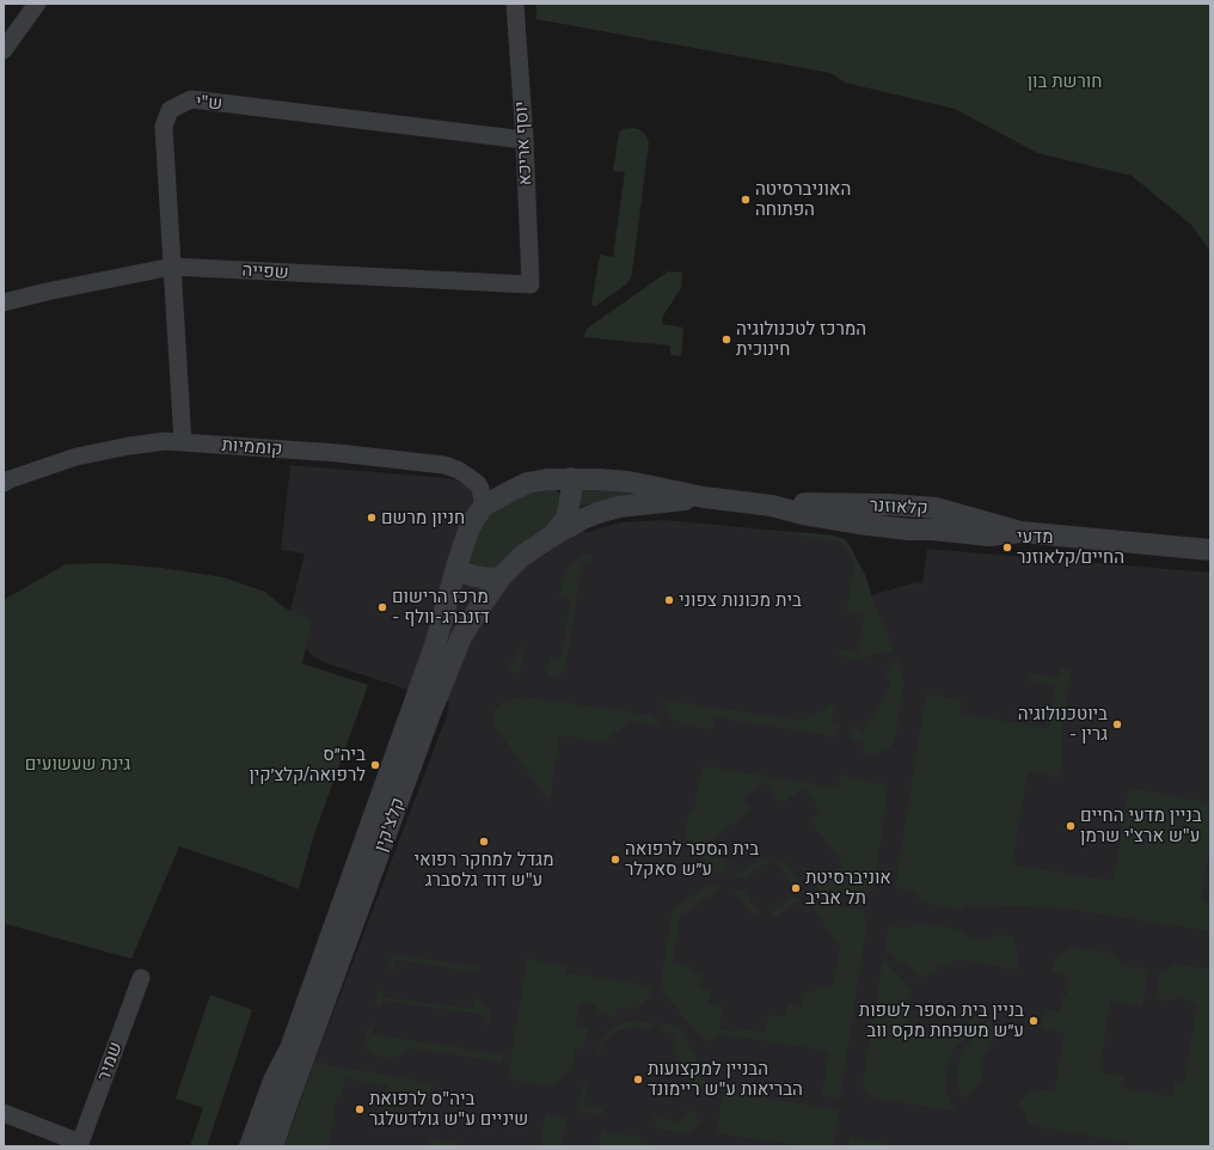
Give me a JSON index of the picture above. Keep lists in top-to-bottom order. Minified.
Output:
{"streets":{"street":["ש\"י","יוסף אריכא","שפייה","קוממיות","קלאוזנר","קלצ'קין","שמיר"]},"crossings":[["ש\"י","יוסף אריכא"],["ש\"י","שפייה"],["ש\"י","קוממיות"],["יוסף אריכא","שפייה"],["קוממיות","קלאוזנר"],["קוממיות","קלצ'קין"],["קלאוזנר","קלצ'קין"]],"parks":["חורשת בון","גינת שעשועים"],"places":["האוניברסיטה הפתוחה","המרכז לטכנולוגיה חינוכית","חניון מרשם","מדעי החיים/קלאוזנר","בית מכונות צפוני","מרכז הרישום - דזנברג-וולף","ביוטכנולוגיה - גרין","ביה״ס לרפואה/קלצ׳קין","בניין מדעי החיים ע\"ש ארצ'י שרמן","מגדל למחקר רפואי ע\"ש דוד גלסברג","בית הספר לרפואה ע״ש סאקלר","אוניברסיטת תל אביב","בניין בית הספר לשפות ע״ש משפחת מקס ווב","הבניין למקצועות הבריאות ע\"ש ריימונד","ביה\"ס לרפואת שיניים ע\"ש גולדשלגר"]}
